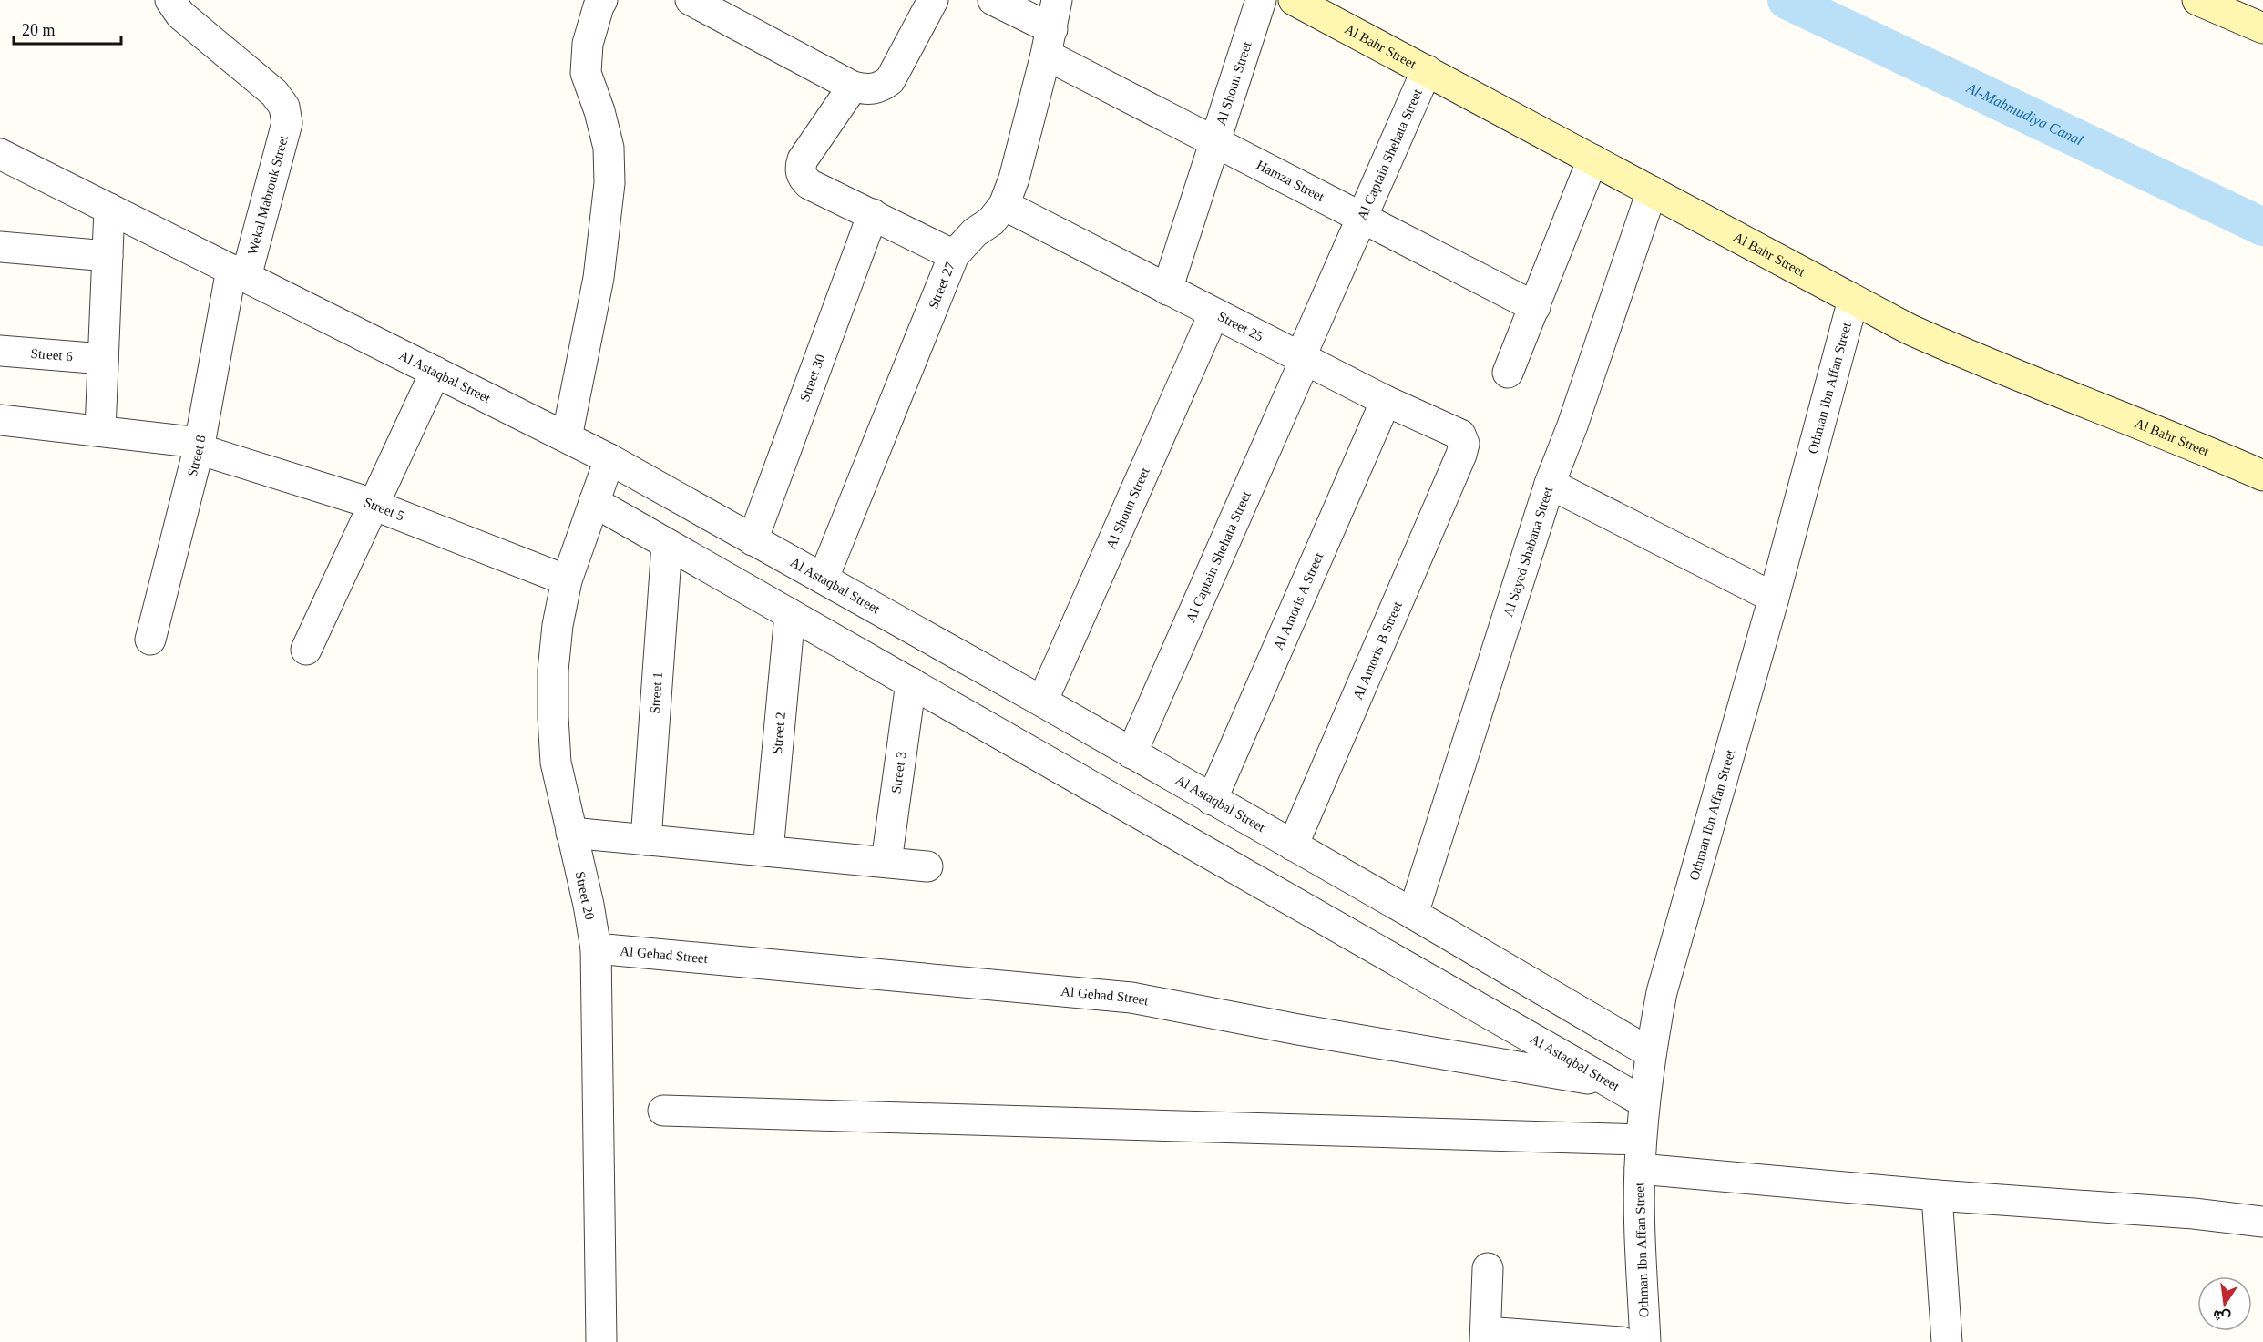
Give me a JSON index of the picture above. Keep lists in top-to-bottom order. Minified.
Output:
{"streets":{"street":["Al Bahr Street","Al Shoun Street","Al Captain Shehata Street","Hamza Street","Wekal Mabrouk Street","Street 27","Street 25","Street 6","Al Astaqbal Street","Street 30","Othman Ibn Affan Street","Street 8","Street 5","Al Sayed Shabana Street","Al Amoris A Street","Al Amoris B Street","Street 1","Street 2","Street 3","Street 20","Al Gehad Street"]},"crossings":[["Al Bahr Street","Al Captain Shehata Street"],["Al Bahr Street","Othman Ibn Affan Street"],["Al Bahr Street","Al Sayed Shabana Street"],["Al Shoun Street","Hamza Street"],["Al Shoun Street","Street 25"],["Al Shoun Street","Al Astaqbal Street"],["Al Captain Shehata Street","Hamza Street"],["Al Captain Shehata Street","Street 25"],["Al Captain Shehata Street","Al Astaqbal Street"],["Hamza Street","Street 27"],["Wekal Mabrouk Street","Al Astaqbal Street"],["Wekal Mabrouk Street","Street 8"],["Street 27","Street 25"],["Street 27","Al Astaqbal Street"],["Street 25","Al Amoris A Street"],["Street 25","Al Amoris B Street"],["Al Astaqbal Street","Street 30"],["Al Astaqbal Street","Othman Ibn Affan Street"],["Al Astaqbal Street","Street 8"],["Al Astaqbal Street","Al Sayed Shabana Street"],["Al Astaqbal Street","Al Amoris A Street"],["Al Astaqbal Street","Al Amoris B Street"],["Al Astaqbal Street","Street 1"],["Al Astaqbal Street","Street 2"],["Al Astaqbal Street","Street 3"],["Al Astaqbal Street","Street 20"],["Al Astaqbal Street","Al Gehad Street"],["Street 8","Street 5"],["Street 5","Street 20"],["Street 20","Al Gehad Street"]],"water":["Al-Mahmudiya Canal"],"scale_bar":"20 m","north":"bottom"}
